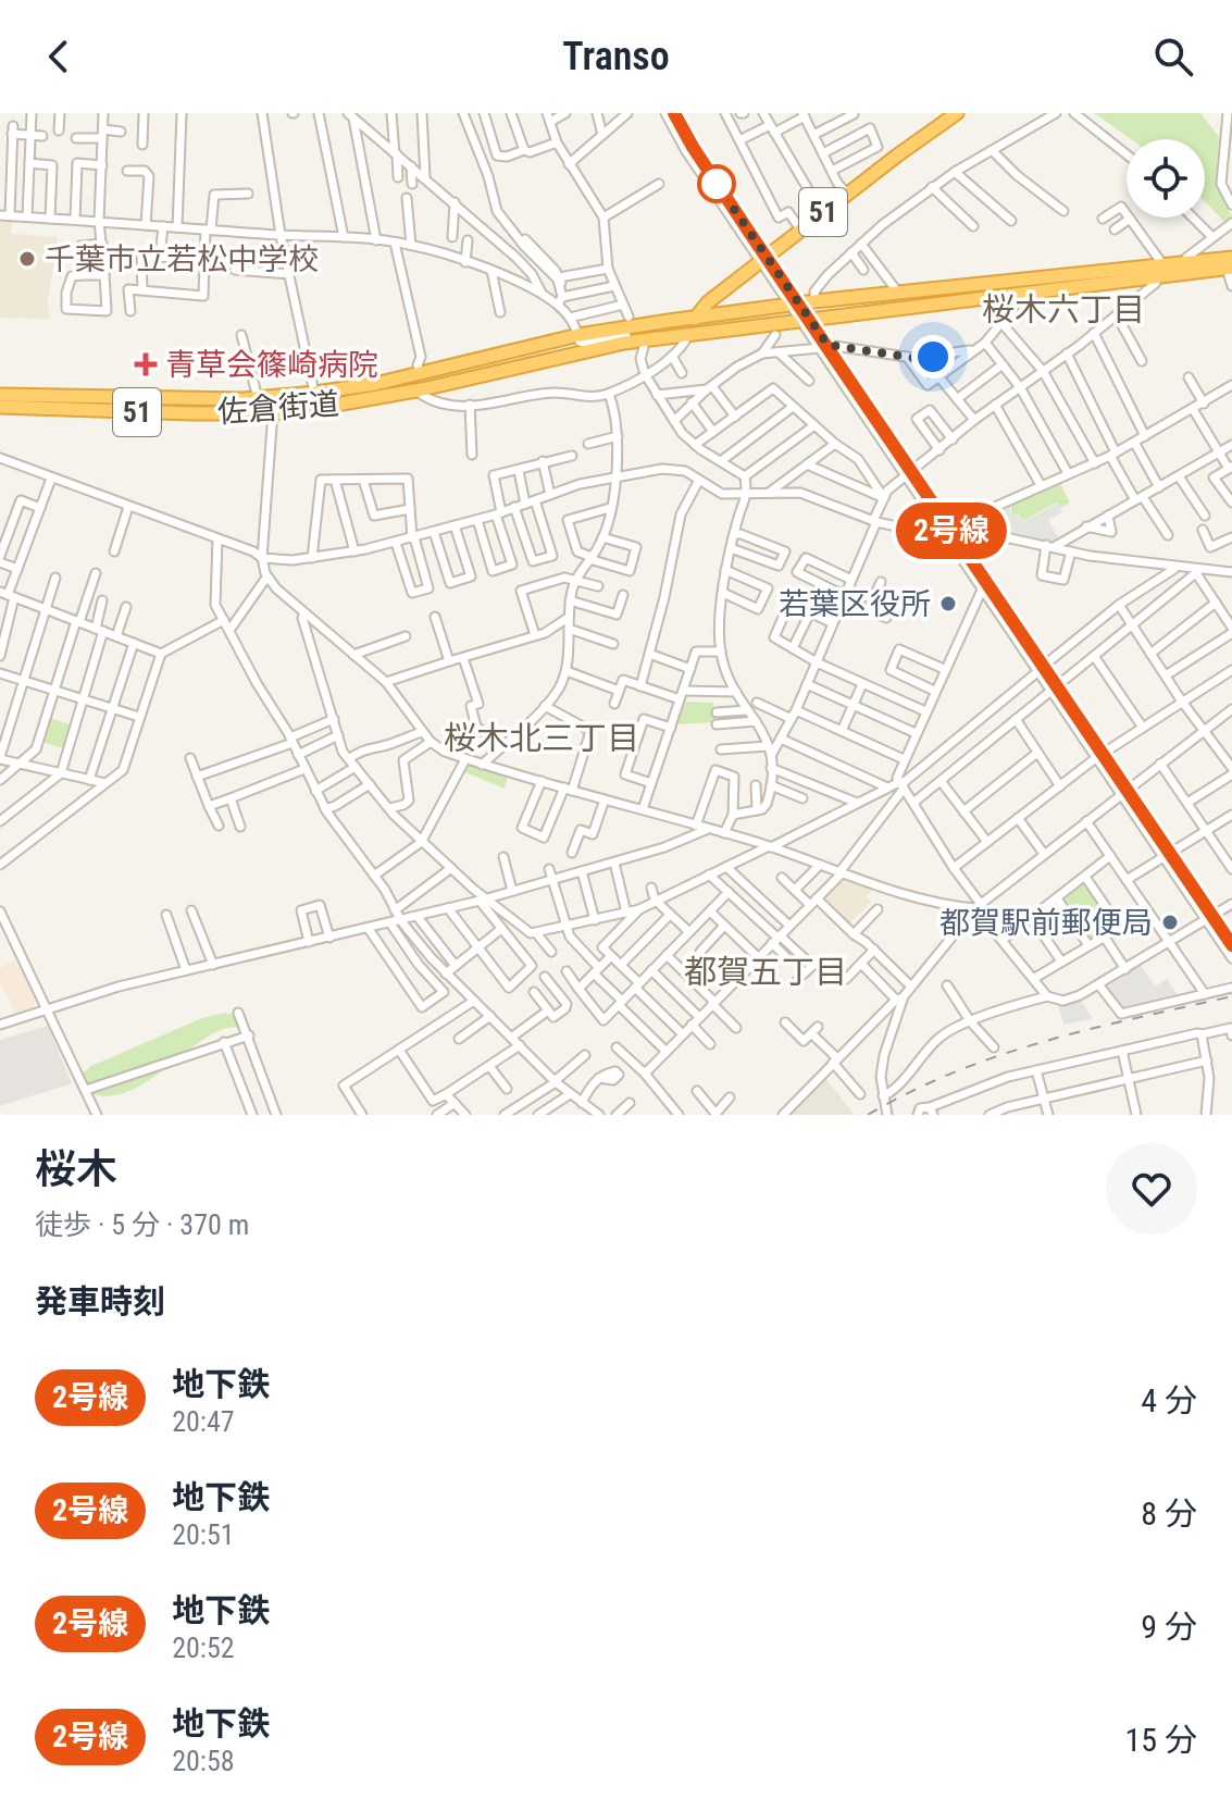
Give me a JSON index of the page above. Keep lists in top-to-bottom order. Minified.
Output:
{"streets":{"highway":["51","佐倉街道"]},"crossings":[["51","佐倉街道"]],"districts":["桜木六丁目","桜木北三丁目","都賀五丁目"],"places":{"other":["千葉市立若松中学校","若葉区役所","都賀駅前郵便局"],"health":["青草会篠崎病院"]},"lines":["metro line 2号線"],"page":{"header":"Transo","on_map":"2号線","heading":[["桜木","徒歩 · 5 分 · 370 m"],"発車時刻"],"list":[{"mark":"2号線","name":"地下鉄","note":"20:47","value":"4 分"},{"mark":"2号線","name":"地下鉄","note":"20:51","value":"8 分"},{"mark":"2号線","name":"地下鉄","note":"20:52","value":"9 分"},{"mark":"2号線","name":"地下鉄","note":"20:58","value":"15 分"}]}}
